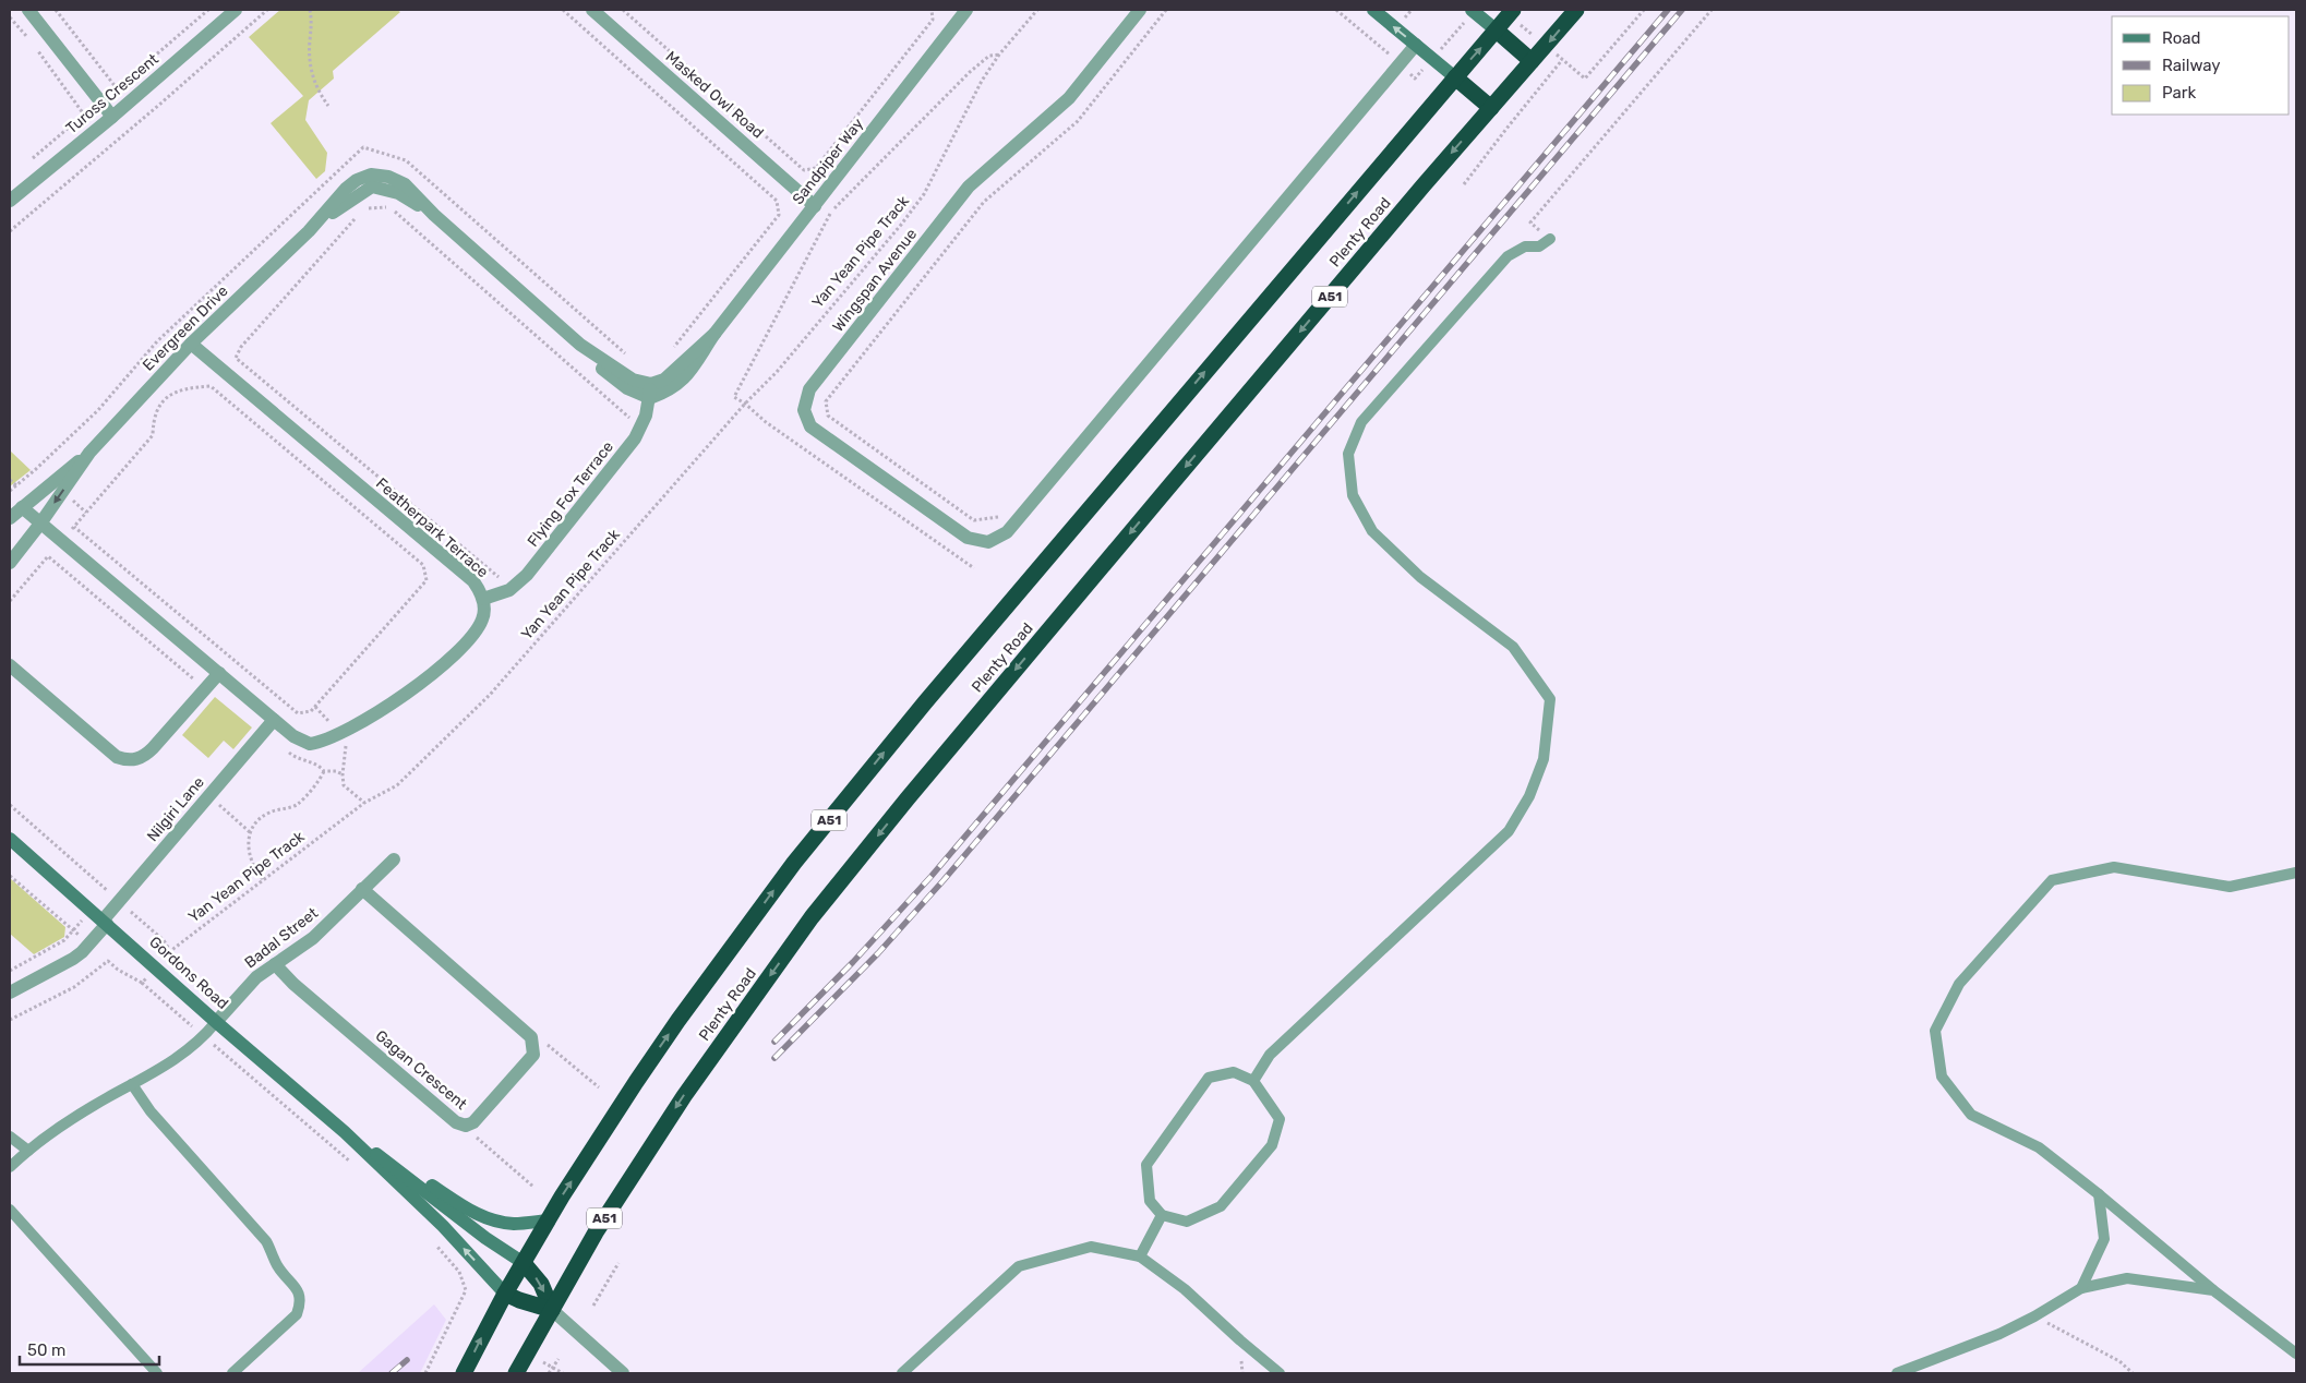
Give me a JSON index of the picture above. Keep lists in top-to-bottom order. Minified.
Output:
{"streets":{"highway":["Plenty Road","A51","Gordons Road"],"street":["Tuross Crescent","Masked Owl Road","Sandpiper Way","Wingspan Avenue","Evergreen Drive","Flying Fox Terrace","Featherpark Terrace","Nilgiri Lane","Badal Street","Gagan Crescent"],"path":["Yan Yean Pipe Track"]},"crossings":[["Masked Owl Road","Sandpiper Way"],["Sandpiper Way","Flying Fox Terrace"],["Plenty Road","Gordons Road"],["Yan Yean Pipe Track","Gordons Road"],["Evergreen Drive","Featherpark Terrace"],["Flying Fox Terrace","Featherpark Terrace"],["Featherpark Terrace","Nilgiri Lane"],["Nilgiri Lane","Gordons Road"],["Badal Street","Gordons Road"],["Badal Street","Gagan Crescent"]],"legend":["Road","Railway","Park"],"scale_bar":"50 m"}
